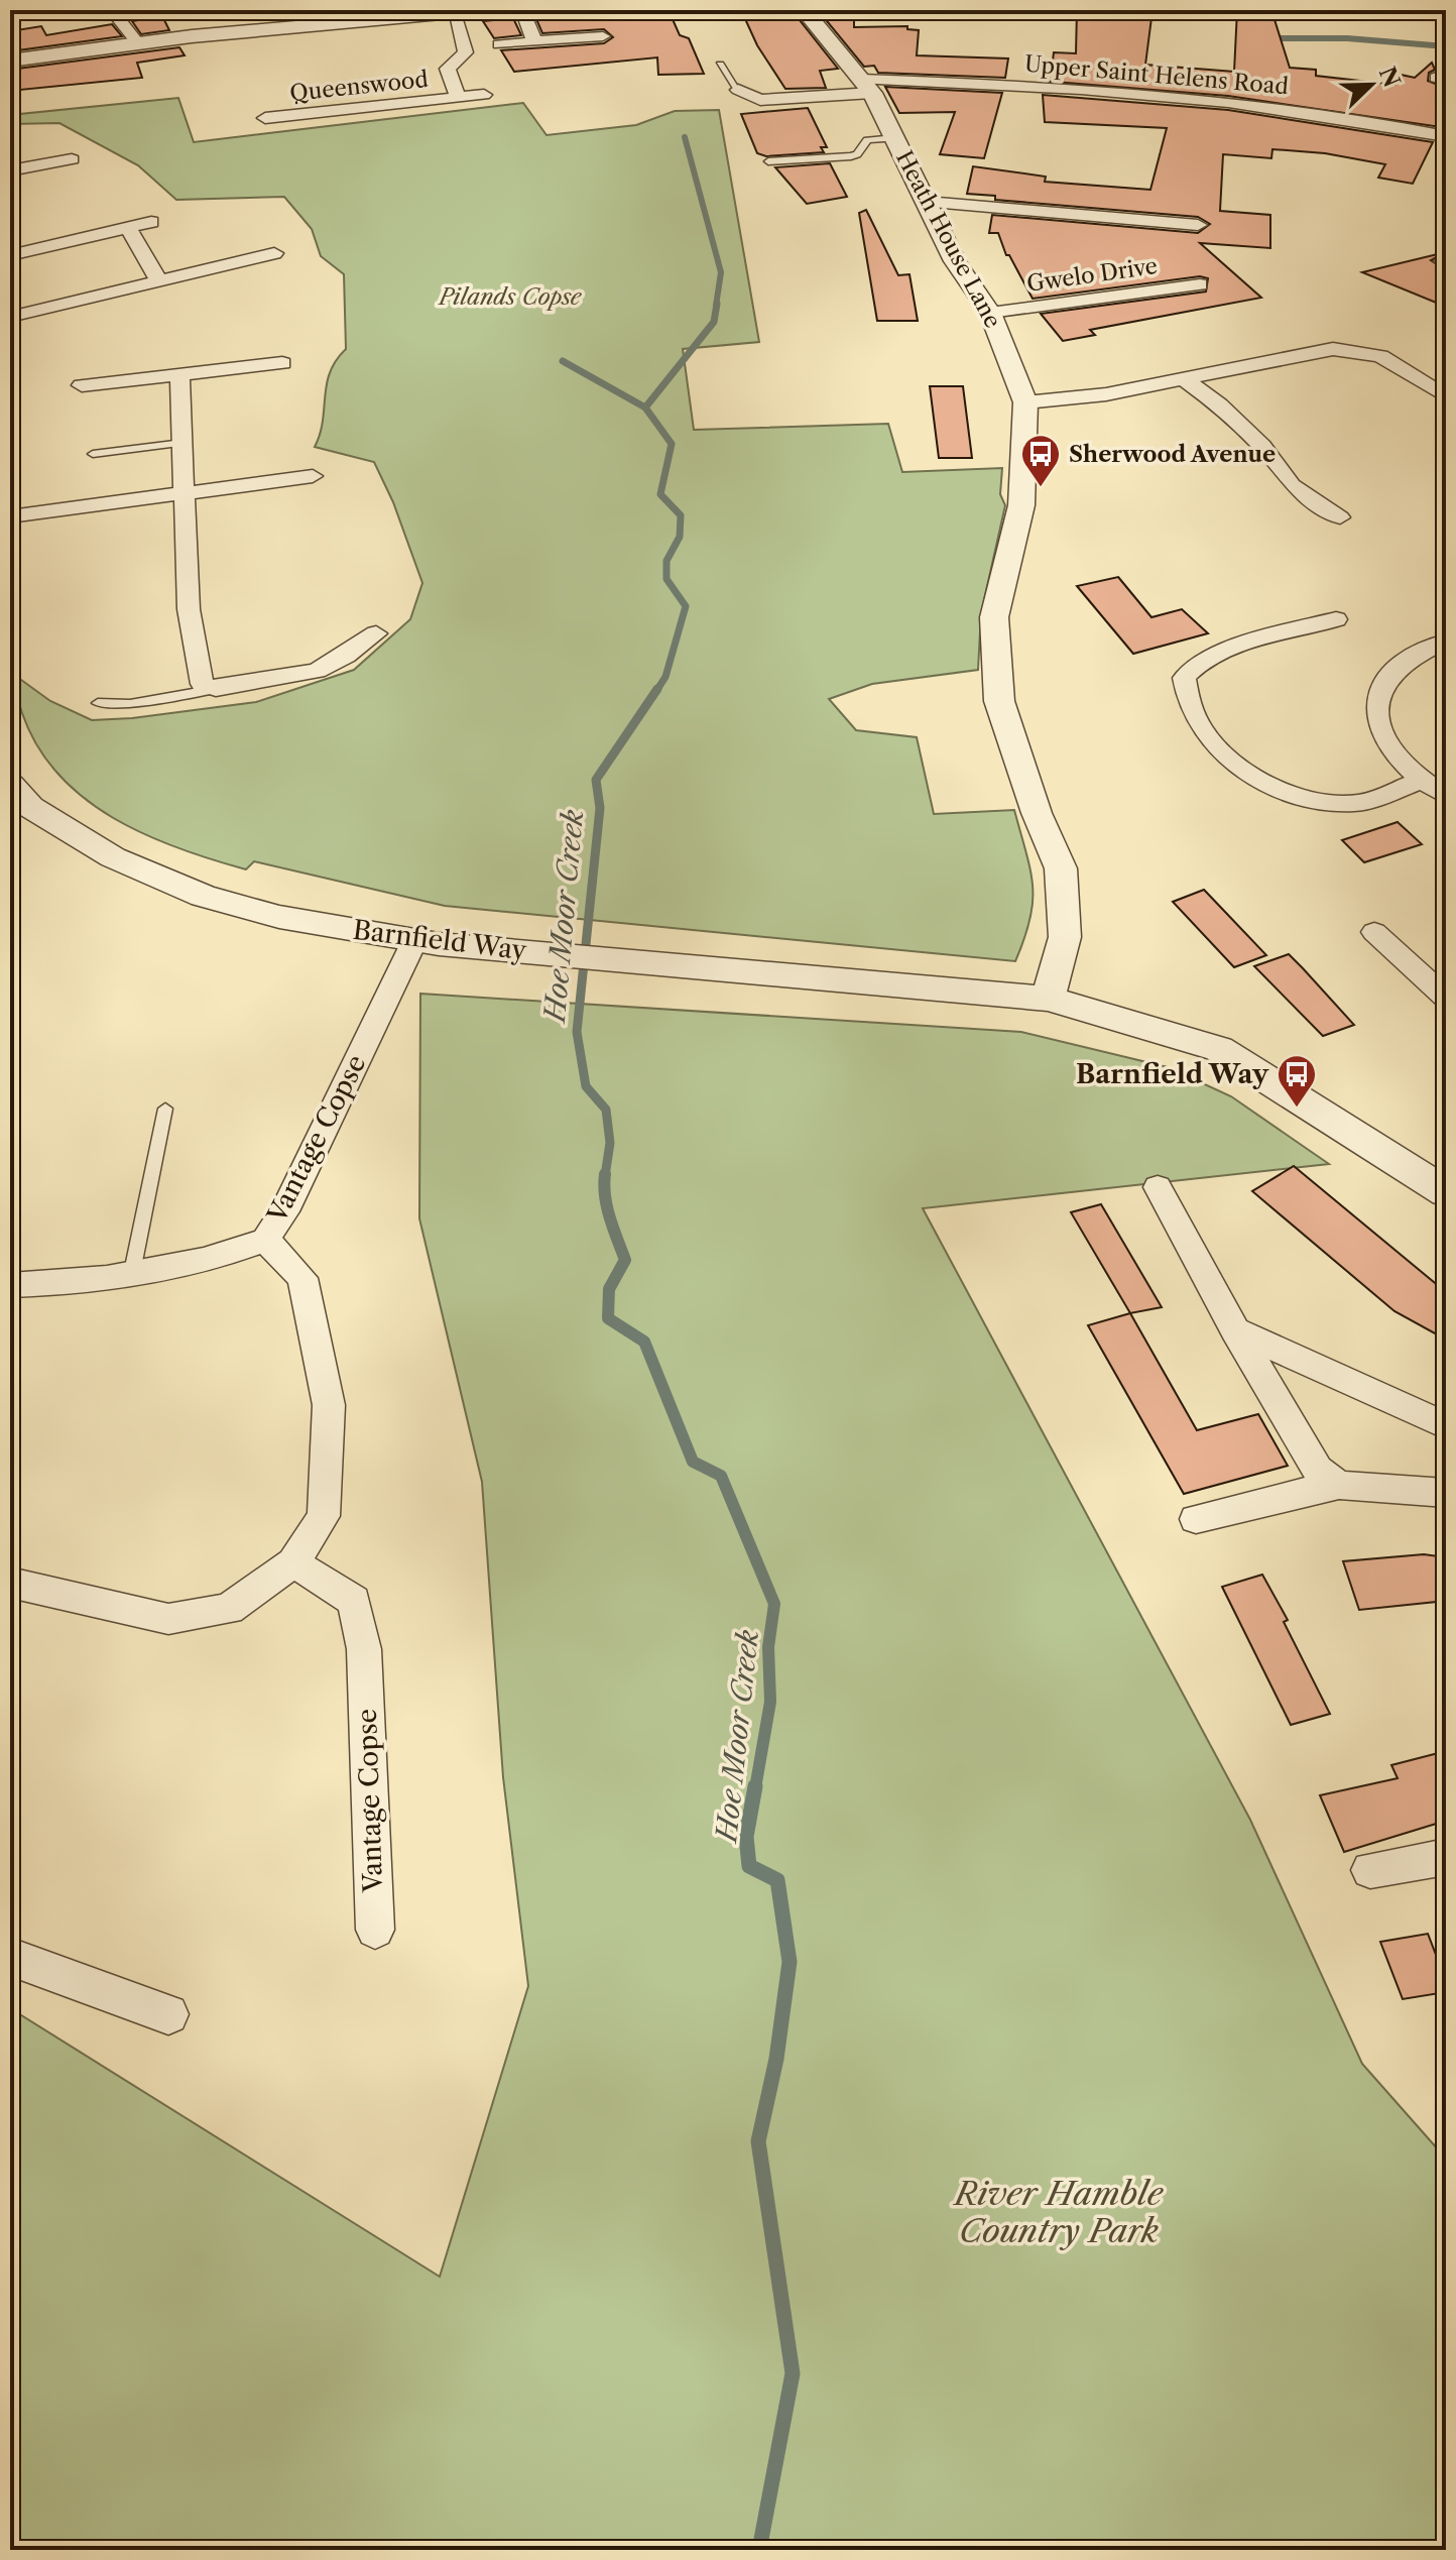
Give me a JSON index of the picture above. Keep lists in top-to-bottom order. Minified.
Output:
{"streets":{"street":["Upper Saint Helens Road","Queenswood","Heath House Lane","Gwelo Drive","Barnfield Way","Vantage Copse"]},"crossings":[["Upper Saint Helens Road","Heath House Lane"],["Heath House Lane","Gwelo Drive"],["Heath House Lane","Barnfield Way"],["Barnfield Way","Vantage Copse"]],"water":["Hoe Moor Creek"],"parks":["Pilands Copse","River Hamble Country Park"],"places":{"bus stop":["Sherwood Avenue","Barnfield Way"]},"north":"top right"}
